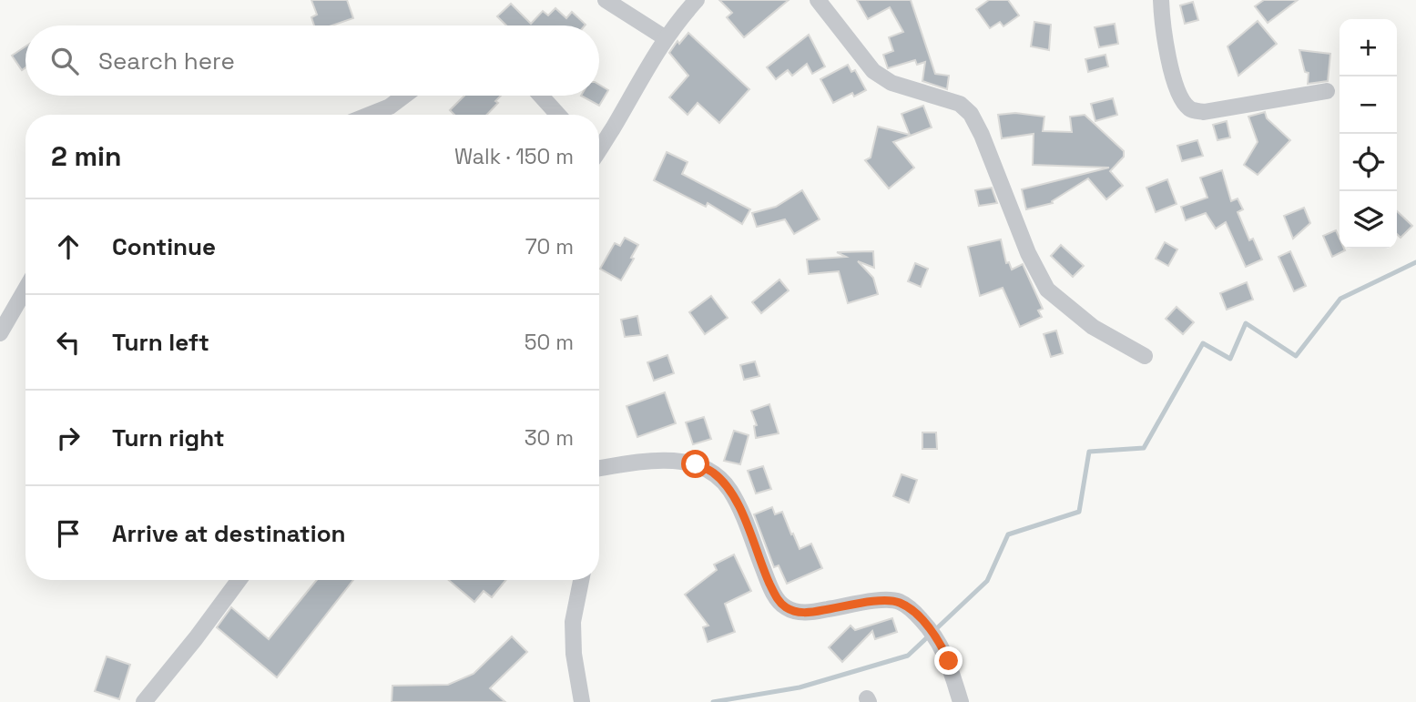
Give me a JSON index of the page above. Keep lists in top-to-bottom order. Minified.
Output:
{"page":{"map_buttons":["+","−"],"search":"Search here","heading":["2 min","Walk · 150 m"],"list":[["Continue","70 m"],["Turn left","50 m"],["Turn right","30 m"],"Arrive at destination"]}}
